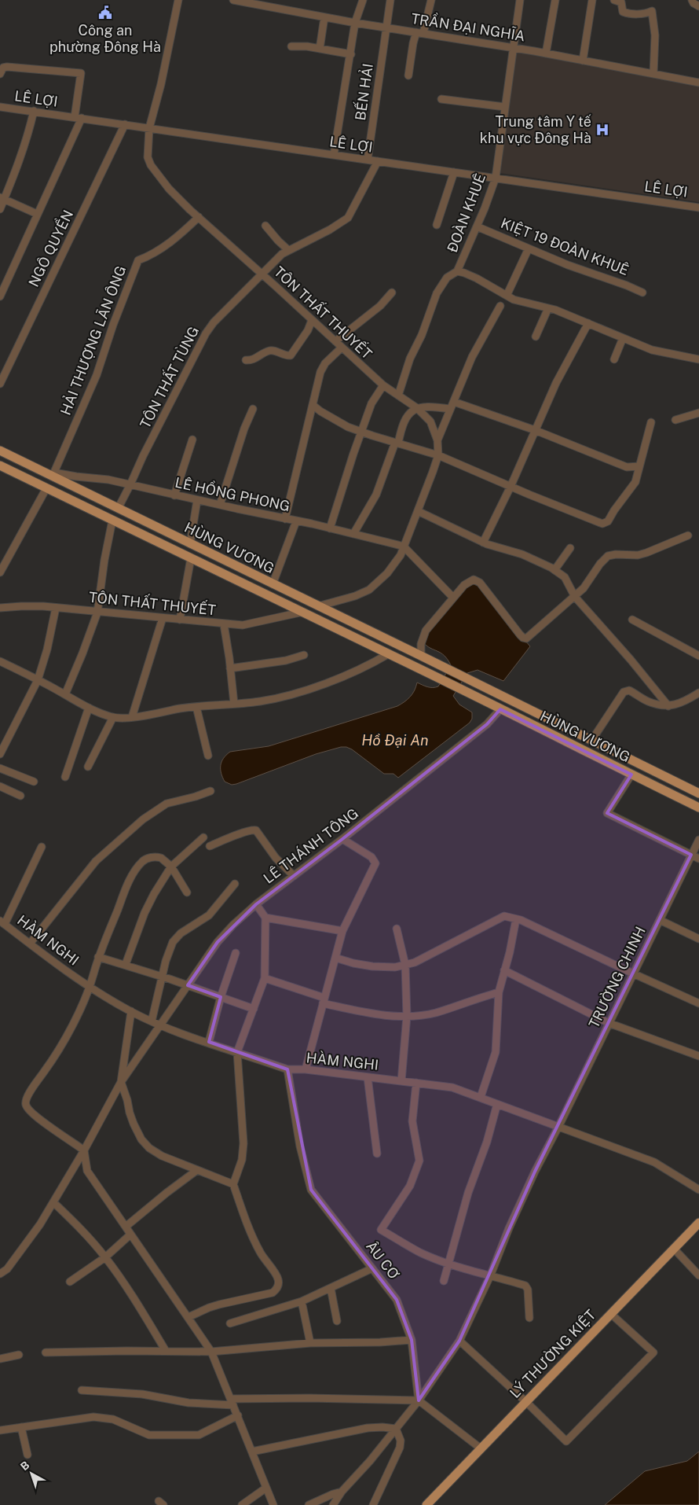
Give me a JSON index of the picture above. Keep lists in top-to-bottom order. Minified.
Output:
{"streets":{"main road":["HÙNG VƯƠNG","LÝ THƯỜNG KIỆT"],"street":["TRẦN ĐẠI NGHĨA","BẾN HẢI","LÊ LỢI","ĐOÀN KHUÊ","KIỆT 19 ĐOÀN KHUÊ","NGÔ QUYỀN","TÔN THẤT THUYẾT","HẢI THƯỢNG LÃN ÔNG","TÔN THẤT TÙNG","LÊ HỒNG PHONG","LÊ THÁNH TÔNG","HÀM NGHI","TRƯỜNG CHINH","ÂU CƠ"]},"crossings":[["TRẦN ĐẠI NGHĨA","BẾN HẢI"],["TRẦN ĐẠI NGHĨA","ĐOÀN KHUÊ"],["BẾN HẢI","LÊ LỢI"],["LÊ LỢI","ĐOÀN KHUÊ"],["LÊ LỢI","NGÔ QUYỀN"],["LÊ LỢI","TÔN THẤT THUYẾT"],["LÊ LỢI","TÔN THẤT TÙNG"],["ĐOÀN KHUÊ","KIỆT 19 ĐOÀN KHUÊ"],["ĐOÀN KHUÊ","TÔN THẤT THUYẾT"],["TÔN THẤT THUYẾT","HẢI THƯỢNG LÃN ÔNG"],["TÔN THẤT THUYẾT","TÔN THẤT TÙNG"],["TÔN THẤT THUYẾT","LÊ HỒNG PHONG"],["TÔN THẤT THUYẾT","HÙNG VƯƠNG"],["HẢI THƯỢNG LÃN ÔNG","LÊ HỒNG PHONG"],["HẢI THƯỢNG LÃN ÔNG","HÙNG VƯƠNG"],["TÔN THẤT TÙNG","LÊ HỒNG PHONG"],["TÔN THẤT TÙNG","HÙNG VƯƠNG"],["LÊ HỒNG PHONG","HÙNG VƯƠNG"],["HÙNG VƯƠNG","LÊ THÁNH TÔNG"],["LÊ THÁNH TÔNG","HÀM NGHI"],["HÀM NGHI","TRƯỜNG CHINH"],["HÀM NGHI","ÂU CƠ"],["TRƯỜNG CHINH","ÂU CƠ"]],"water":["Hồ Đại An"],"places":{"public building":["Công an phường Đông Hà"],"hospital":["Trung tâm Y tế khu vực Đông Hà"]},"north":"top left"}
